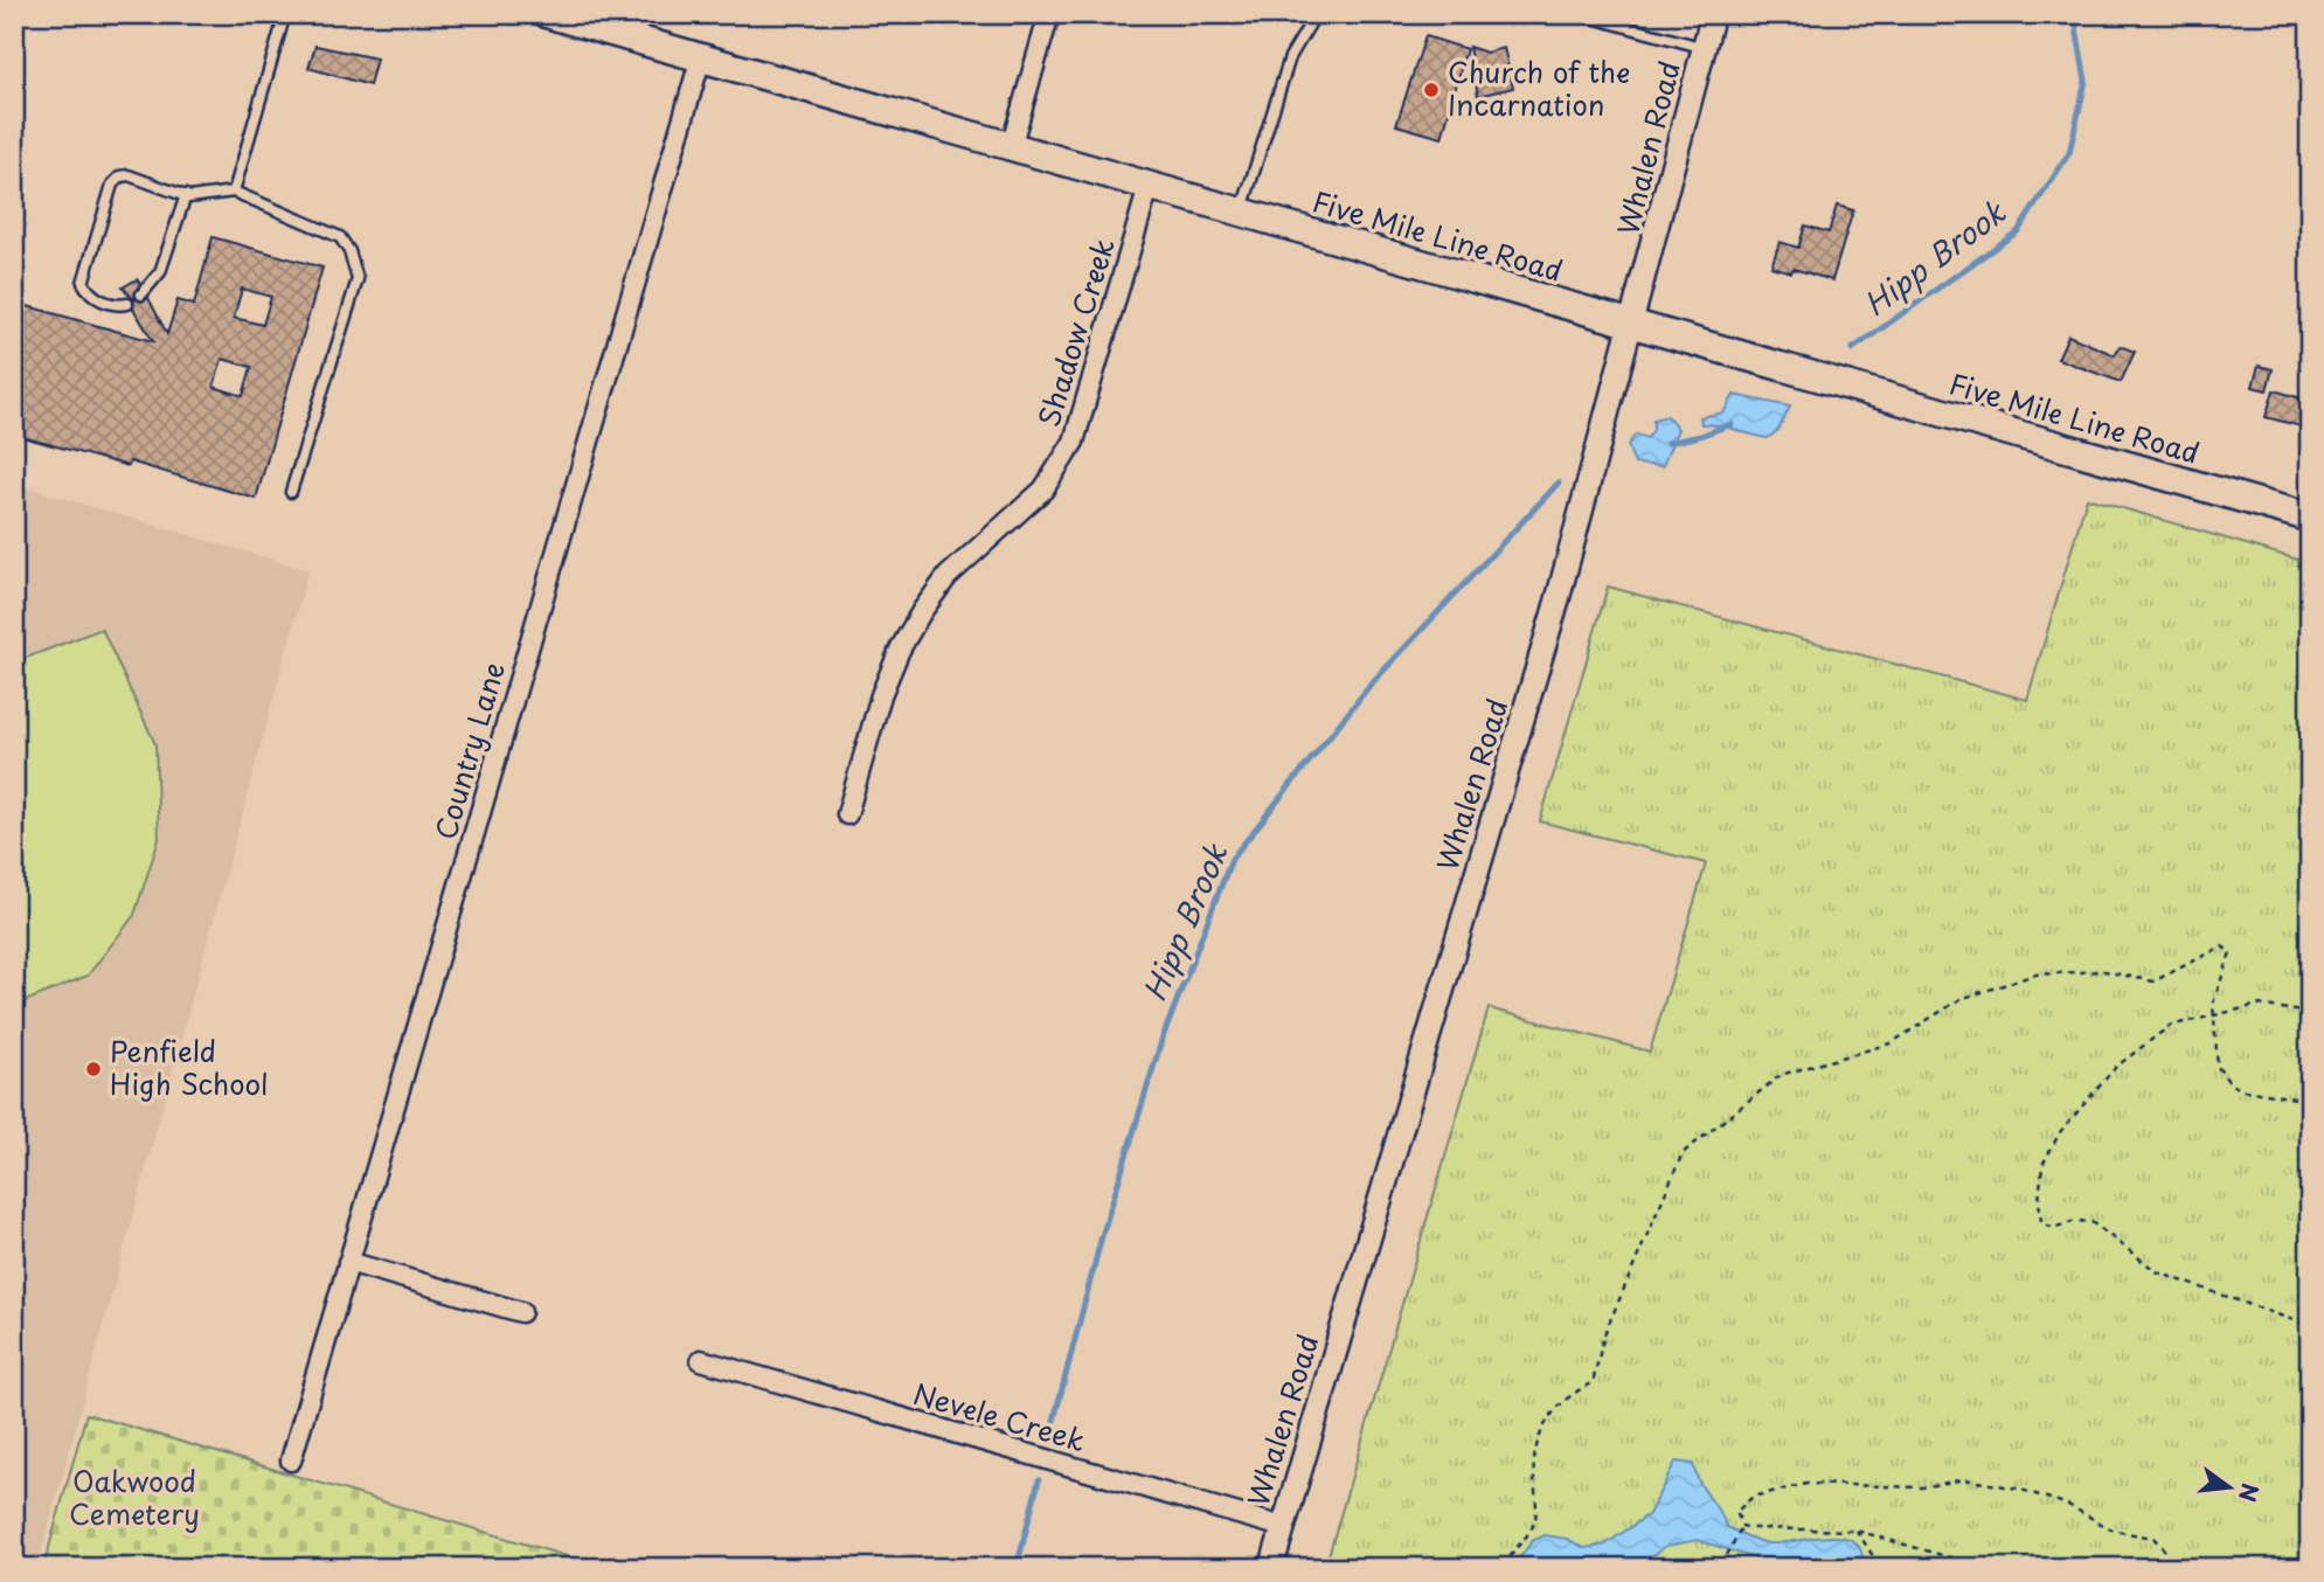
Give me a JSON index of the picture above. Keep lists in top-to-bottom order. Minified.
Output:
{"streets":{"main road":["Five Mile Line Road"],"street":["Whalen Road","Shadow Creek","Country Lane","Nevele Creek"]},"crossings":[["Whalen Road","Five Mile Line Road"],["Whalen Road","Nevele Creek"],["Five Mile Line Road","Shadow Creek"],["Five Mile Line Road","Country Lane"]],"water":["Hipp Brook"],"parks":["Oakwood Cemetery"],"places":["Church of the Incarnation","Penfield High School"],"north":"right"}
